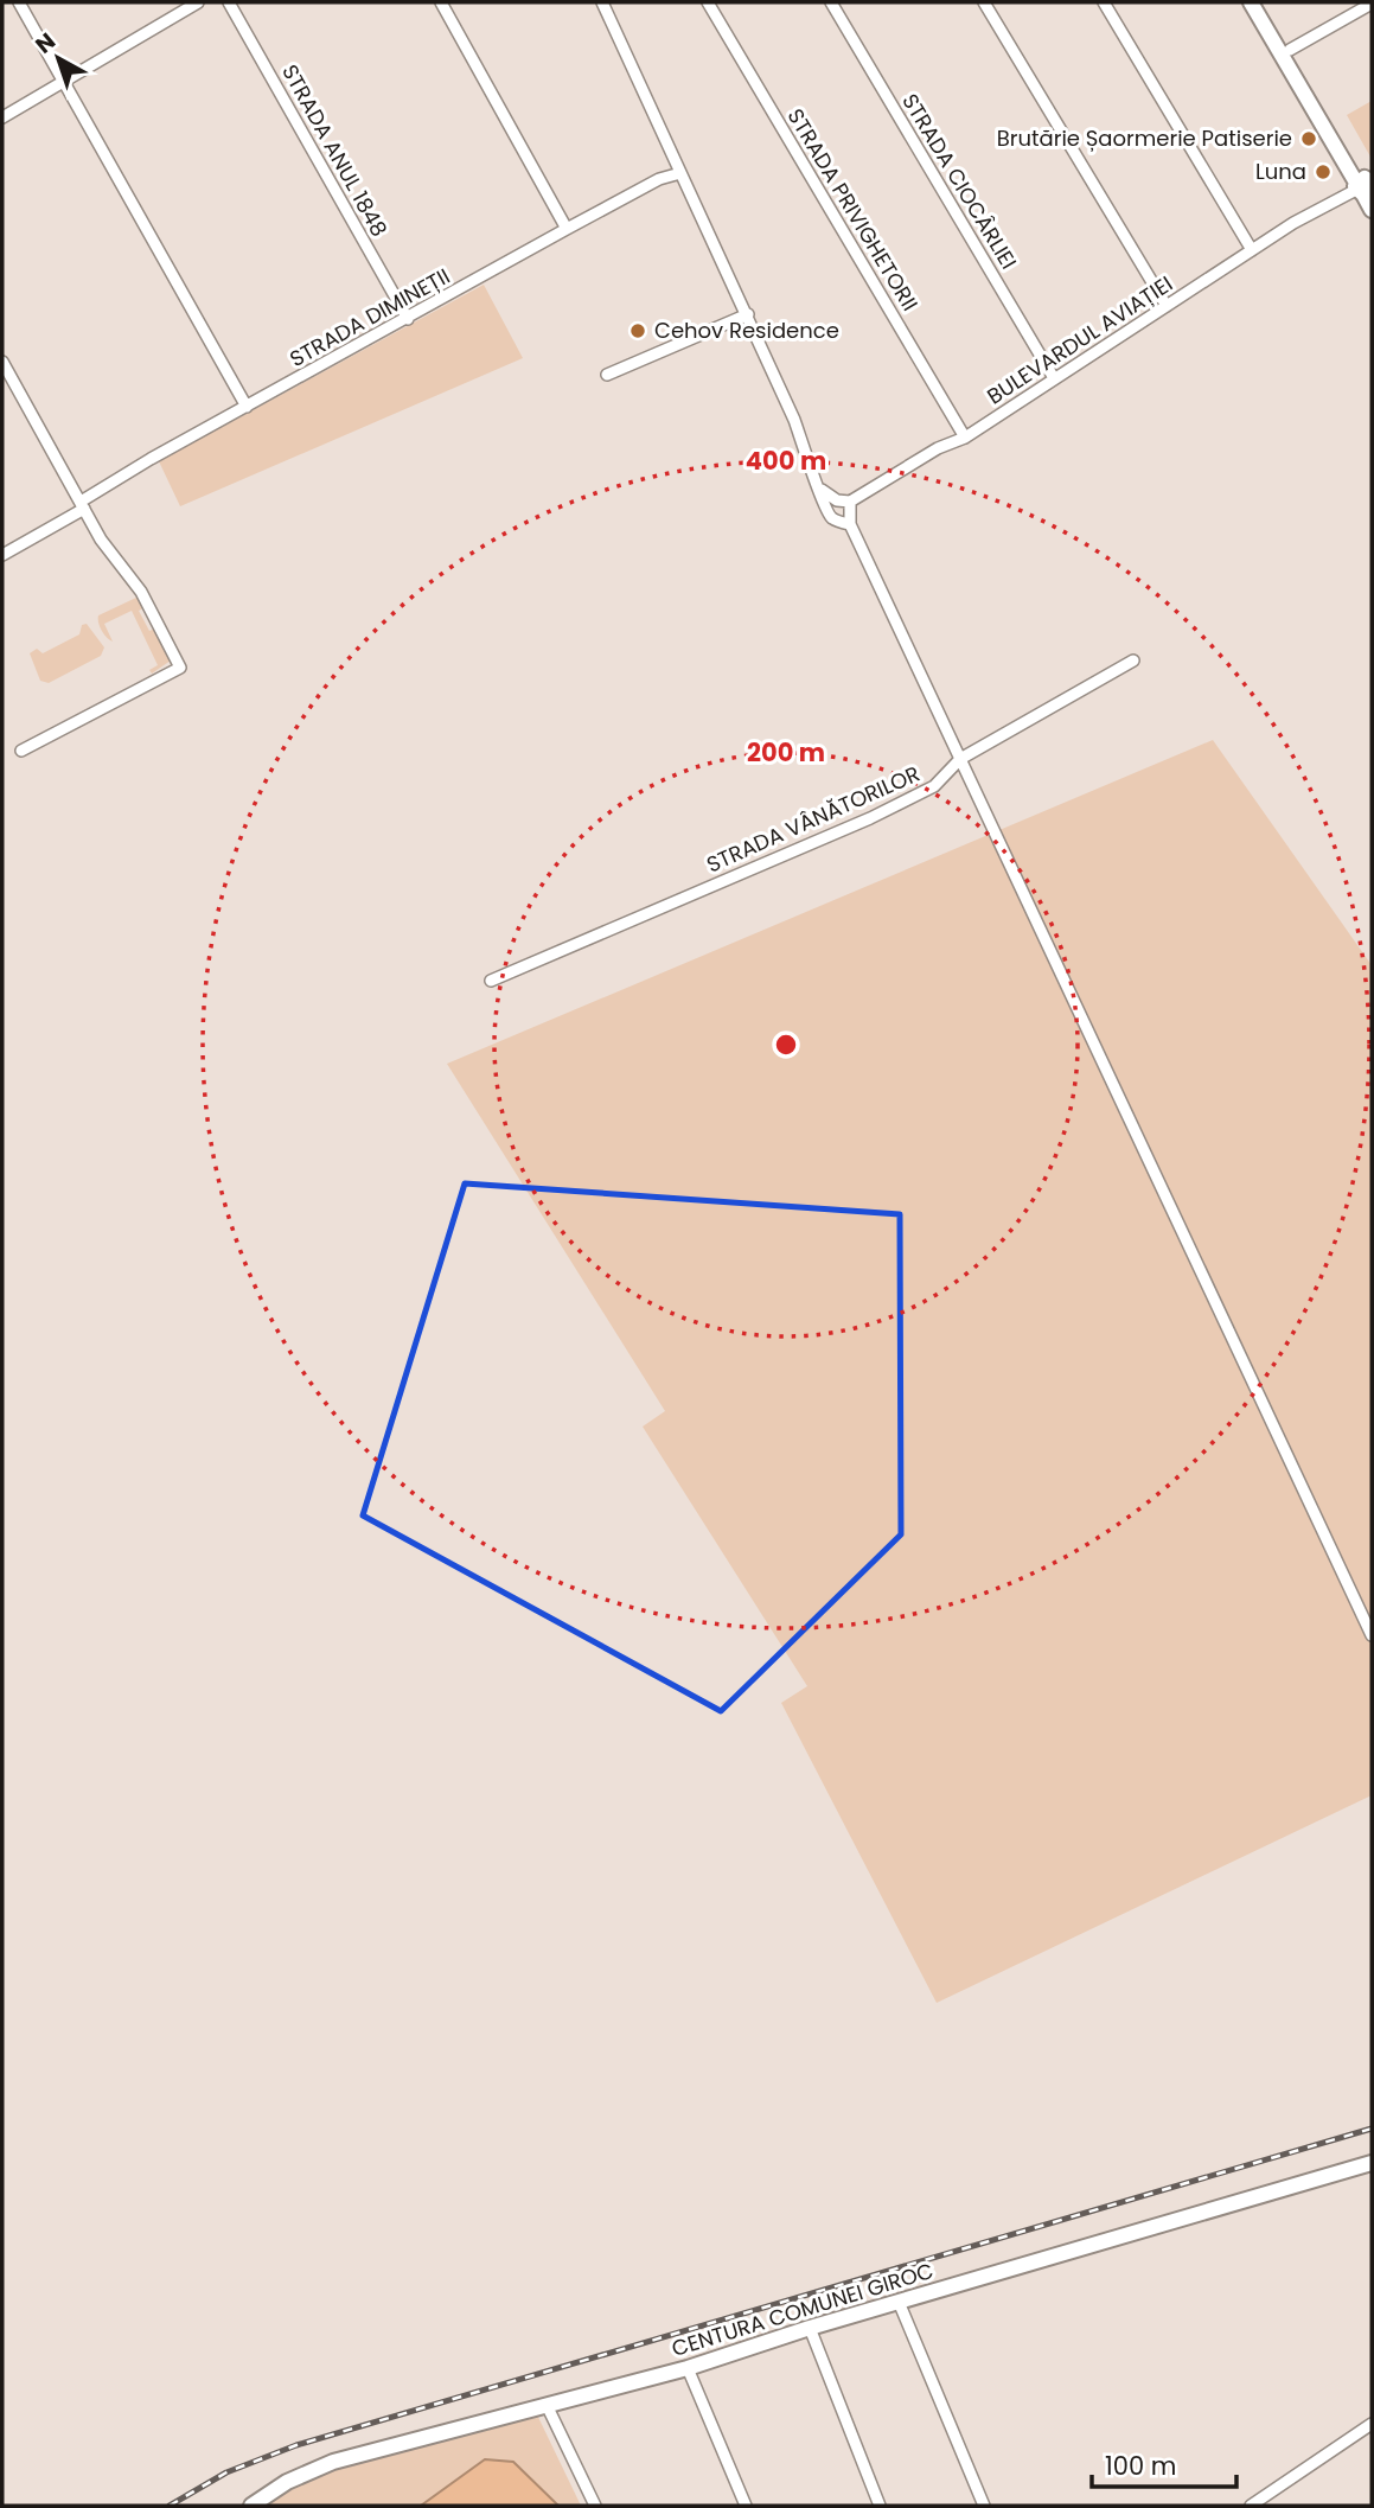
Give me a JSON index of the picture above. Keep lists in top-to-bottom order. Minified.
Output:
{"streets":{"main road":["CENTURA COMUNEI GIROC"],"street":["STRADA ANUL 1848","STRADA CIOCÂRLIEI","STRADA PRIVIGHETORII","STRADA DIMINEȚII","BULEVARDUL AVIAȚIEI","STRADA VÂNĂTORILOR"]},"crossings":[["STRADA ANUL 1848","STRADA DIMINEȚII"],["STRADA CIOCÂRLIEI","BULEVARDUL AVIAȚIEI"],["STRADA PRIVIGHETORII","BULEVARDUL AVIAȚIEI"]],"places":["Brutărie Șaormerie Patiserie","Luna","Cehov Residence"],"scale_bar":"100 m","north":"top left","rings":["400 m","200 m"]}
